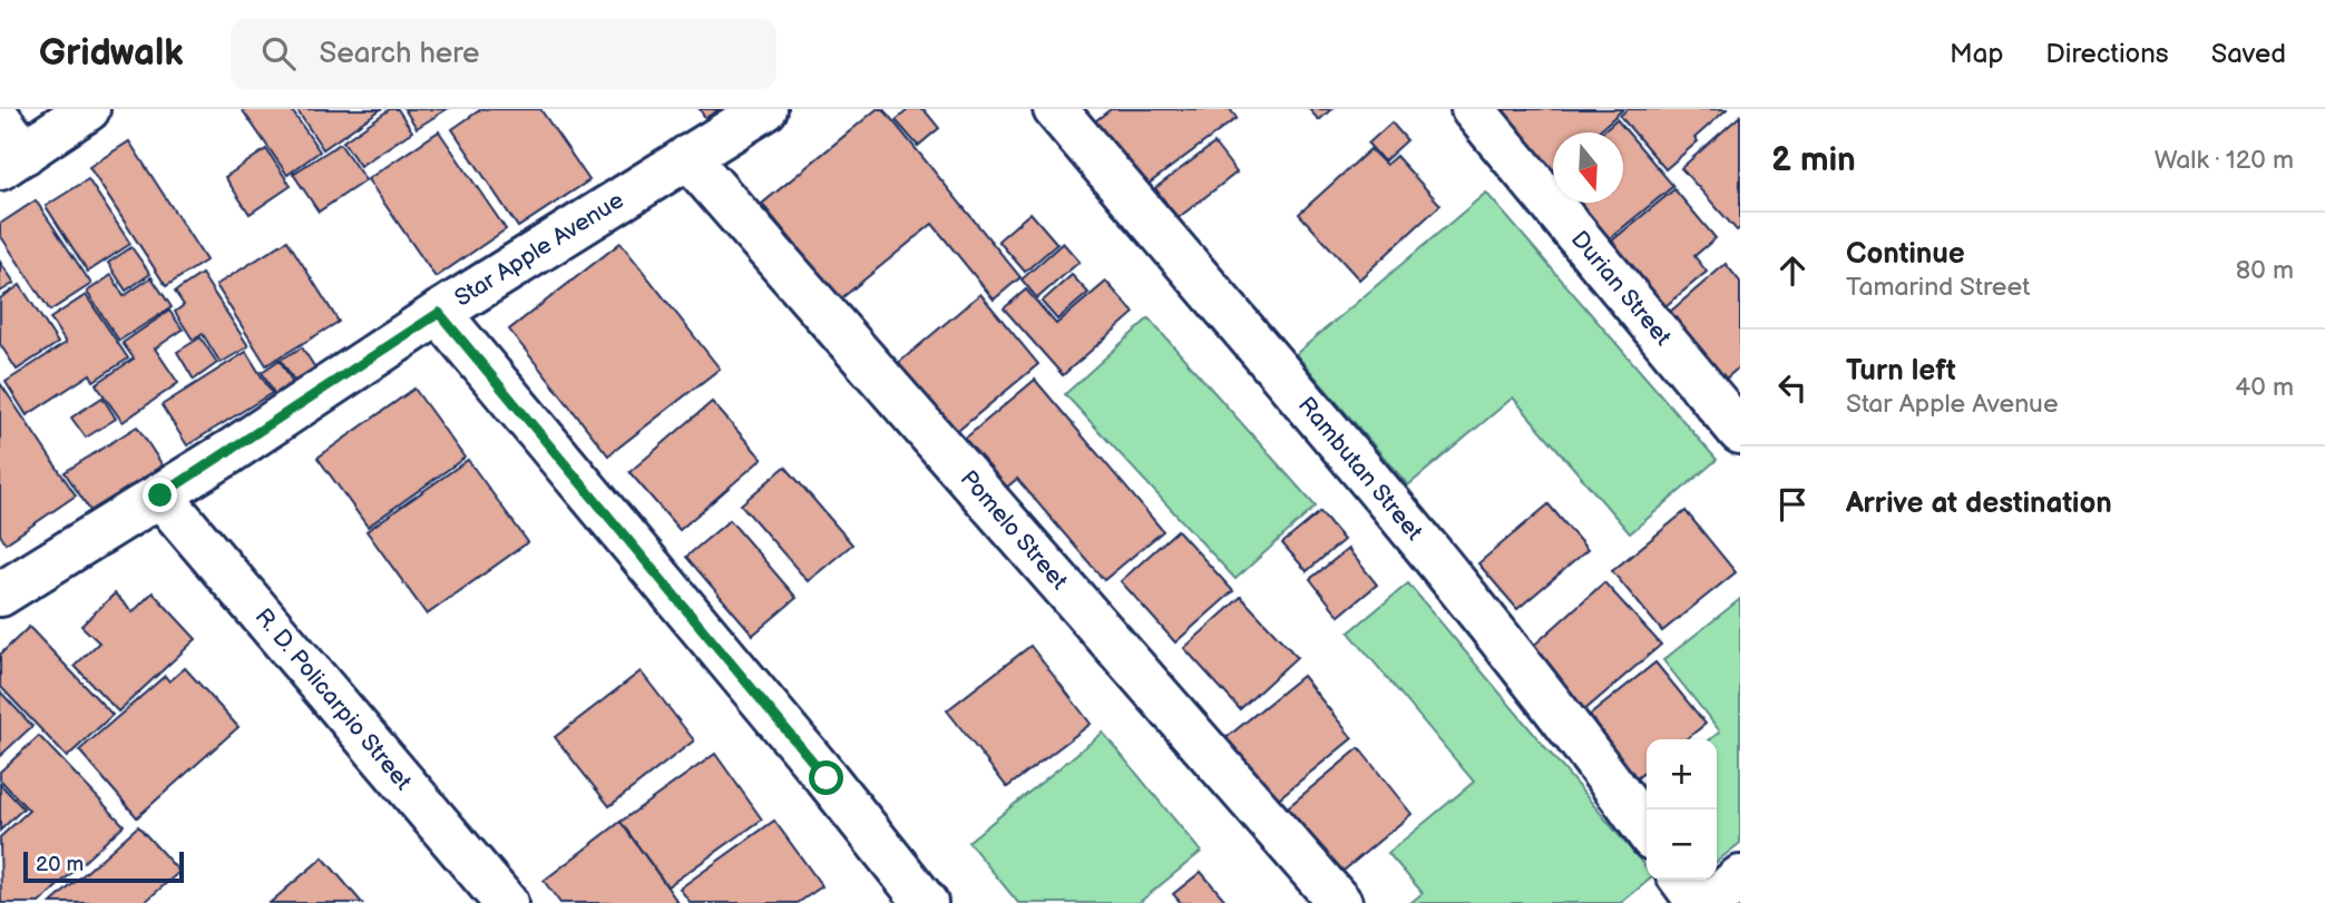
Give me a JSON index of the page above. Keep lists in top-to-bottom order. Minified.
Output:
{"streets":{"street":["Star Apple Avenue","Durian Street","Rambutan Street","Pomelo Street","R. D. Policarpio Street"]},"crossings":[["Star Apple Avenue","Pomelo Street"],["Star Apple Avenue","R. D. Policarpio Street"]],"scale_bar":"20 m","north":"bottom","page":{"header":"Gridwalk","search":"Search here","nav":["Map","Directions","Saved"],"heading":["2 min","Walk · 120 m"],"list":[["Continue","Tamarind Street","80 m"],["Turn left","Star Apple Avenue","40 m"],"Arrive at destination"],"map_buttons":["+","−"],"scale":"20 m"}}
